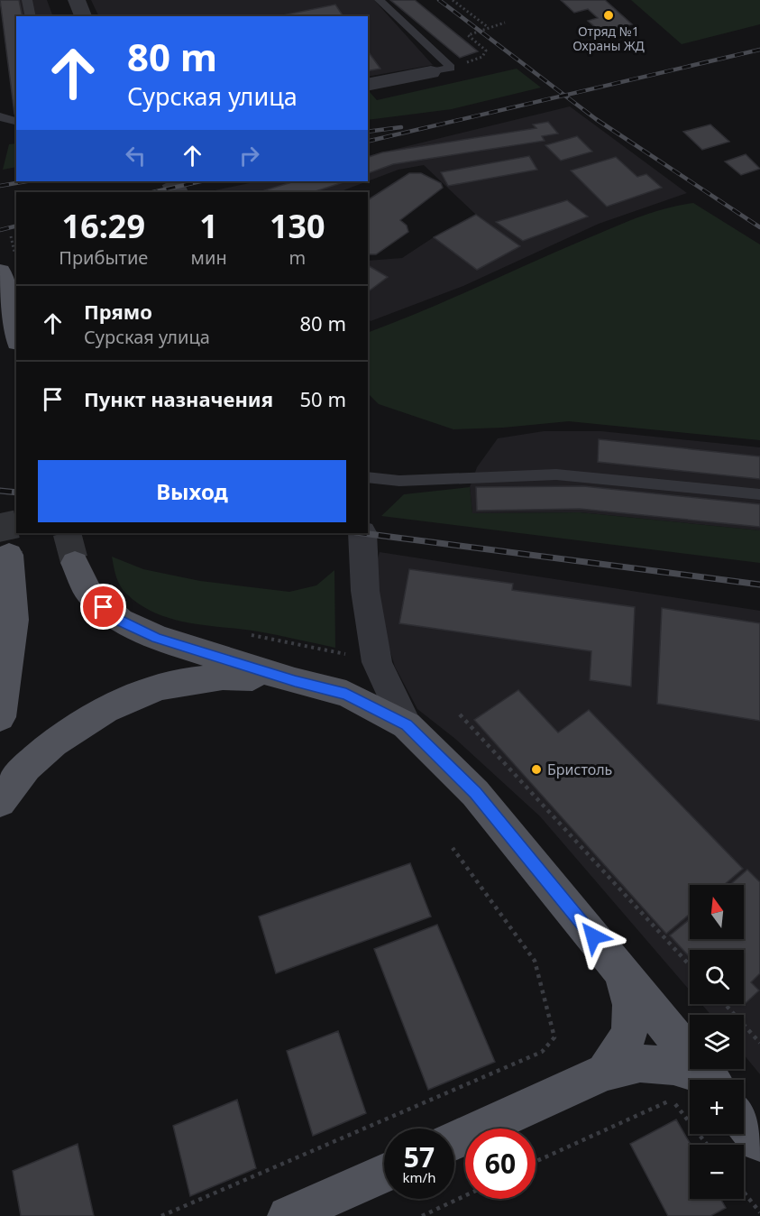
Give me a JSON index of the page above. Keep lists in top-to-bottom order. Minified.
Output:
{"places":["Отряд №1 Охраны ЖД","Бристоль"],"north":"top","page":{"turn":["80 m","Сурская улица"],"eta":["16:29","Прибытие","1","мин","130","m"],"list":[{"name":"Прямо","note":"Сурская улица","value":"80 m"},{"name":"Пункт назначения","value":"50 m"}],"buttons":"Выход","map_buttons":["+","−"],"speed":"57 km/h","limit":"60"}}
